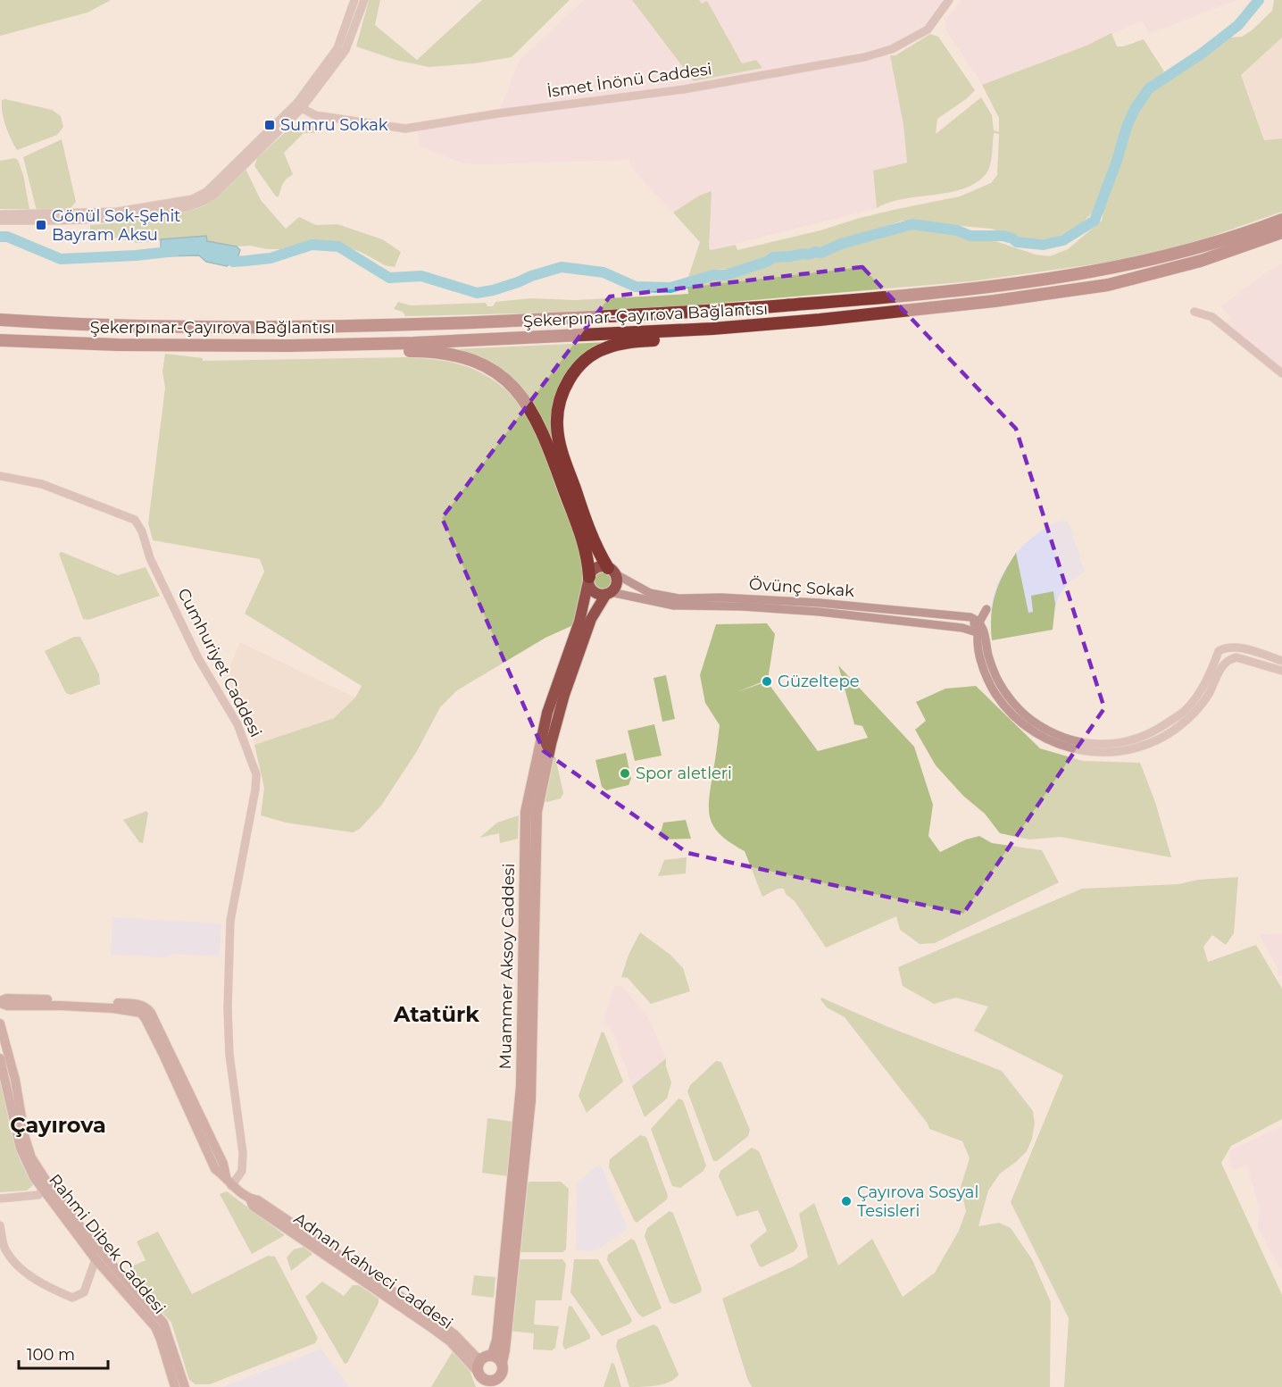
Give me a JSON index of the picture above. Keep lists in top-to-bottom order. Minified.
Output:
{"streets":{"highway":["Şekerpınar-Çayırova Bağlantısı"],"main road":["Muammer Aksoy Caddesi","Rahmi Dibek Caddesi","Adnan Kahveci Caddesi"],"street":["İsmet İnönü Caddesi","Övünç Sokak","Cumhuriyet Caddesi"]},"crossings":[["Övünç Sokak","Muammer Aksoy Caddesi"],["Cumhuriyet Caddesi","Adnan Kahveci Caddesi"],["Muammer Aksoy Caddesi","Adnan Kahveci Caddesi"]],"districts":["Atatürk","Çayırova"],"places":{"transit":["Sumru Sokak","Gönül Sok-Şehit Bayram Aksu"],"other":["Güzeltepe","Spor aletleri","Çayırova Sosyal Tesisleri"]},"scale_bar":"100 m"}
